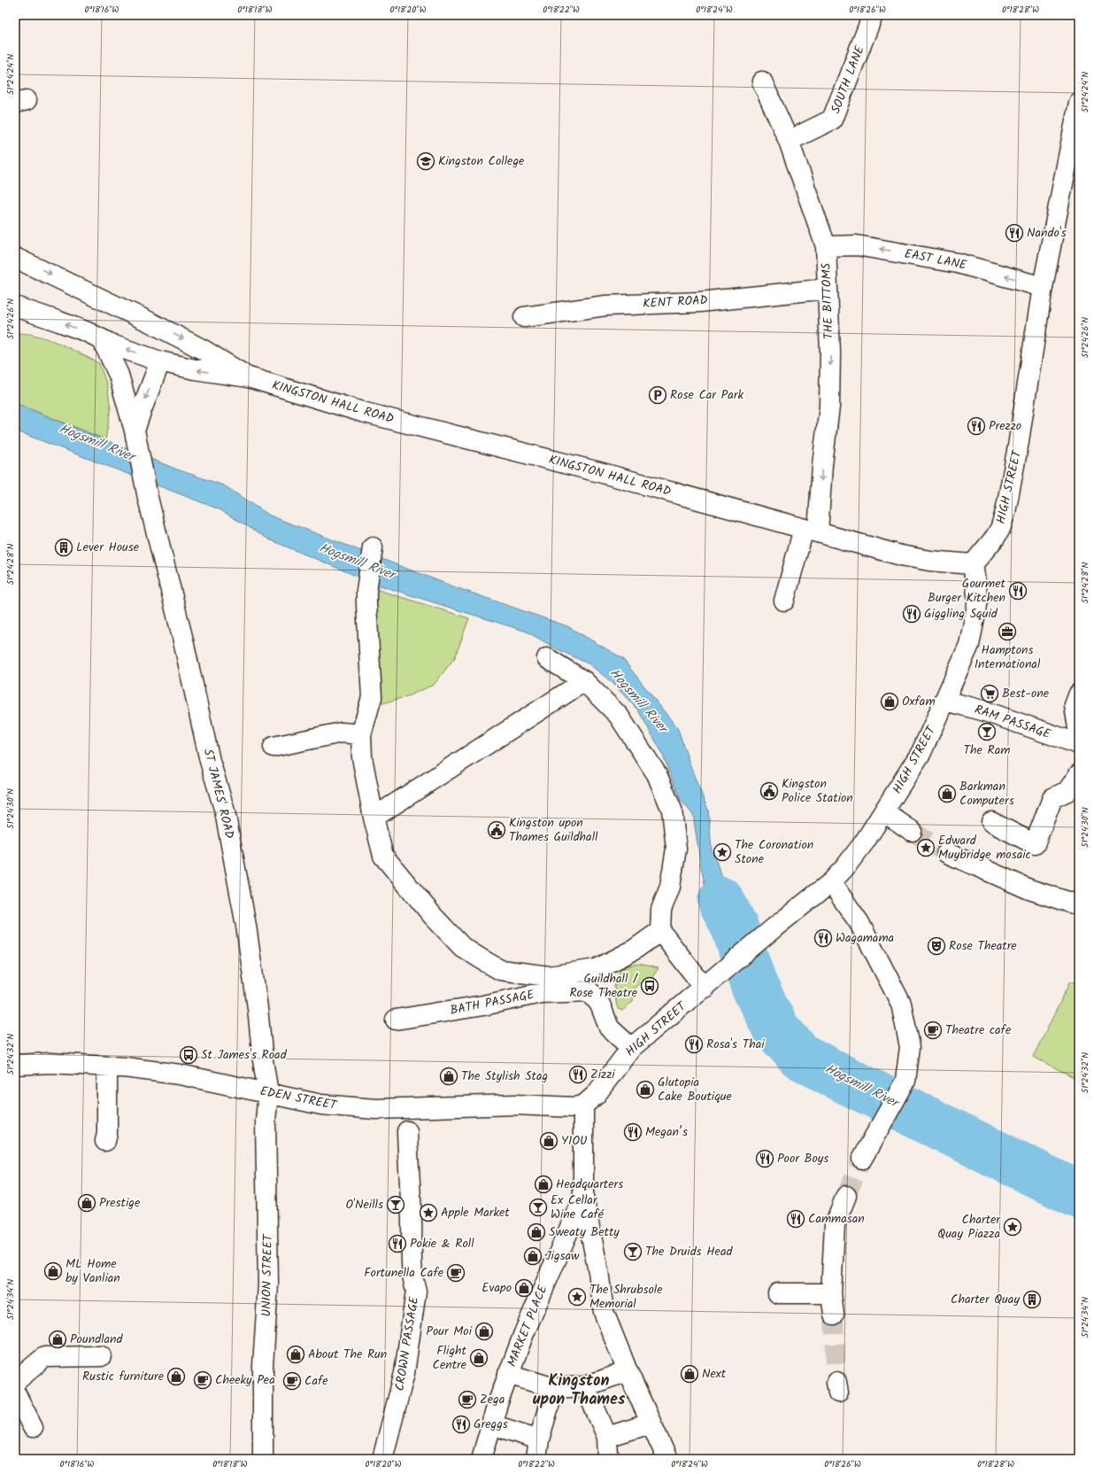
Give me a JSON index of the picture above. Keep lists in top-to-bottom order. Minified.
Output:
{"streets":{"street":["SOUTH LANE","EAST LANE","THE BITTOMS","KENT ROAD","KINGSTON HALL ROAD","HIGH STREET","RAM PASSAGE","ST JAMES' ROAD","BATH PASSAGE","EDEN STREET","UNION STREET","MARKET PLACE","CROWN PASSAGE"]},"crossings":[["SOUTH LANE","THE BITTOMS"],["EAST LANE","THE BITTOMS"],["EAST LANE","HIGH STREET"],["THE BITTOMS","KENT ROAD"],["THE BITTOMS","KINGSTON HALL ROAD"],["KINGSTON HALL ROAD","HIGH STREET"],["KINGSTON HALL ROAD","ST JAMES' ROAD"],["HIGH STREET","RAM PASSAGE"],["HIGH STREET","BATH PASSAGE"],["HIGH STREET","EDEN STREET"],["HIGH STREET","MARKET PLACE"],["ST JAMES' ROAD","EDEN STREET"],["ST JAMES' ROAD","UNION STREET"],["EDEN STREET","UNION STREET"],["EDEN STREET","MARKET PLACE"]],"one_way":["EAST LANE","THE BITTOMS"],"districts":["Kingston upon Thames"],"water":["Hogsmill River"],"places":{"school or university":["Kingston College"],"restaurant":["Nando's","Prezzo","Gourmet Burger Kitchen","Giggling Squid","Wagamama","Rosa's Thai","Zizzi","Megan’s","Poor Boys","Cammasan","Pokie & Roll","Greggs"],"parking":["Rose Car Park"],"building":["Lever House","Charter Quay"],"office":["Hamptons International"],"supermarket":["Best-one"],"shop":["Oxfam","Barkman Computers","The Stylish Stag","Glutopia Cake Boutique","YIOU","Headquarters","Prestige","Sweaty Betty","Jigsaw","ML Home by Vanlian","Evapo","Pour Moi","Poundland","About The Run","Flight Centre","Next","Rustic furniture"],"bar":["The Ram","O'Neills","Ex Cellar Wine Café","The Druids Head"],"public building":["Kingston Police Station","Kingston upon Thames Guildhall"],"place":["Edward Muybridge mosaic","The Coronation Stone","Apple Market","Charter Quay Piazza","The Shrubsole Memorial"],"theatre":["Rose Theatre"],"bus stop":["Guildhall / Rose Theatre","St James's Road"],"cafe":["Theatre cafe","Fortunella Cafe","Cheeky Pea","Cafe","Zega"]},"coordinates":["0°18'16\"W","0°18'18\"W","0°18'20\"W","0°18'22\"W","0°18'24\"W","0°18'26\"W","0°18'28\"W","51°24'24\"N","51°24'26\"N","51°24'28\"N","51°24'30\"N","51°24'32\"N","51°24'34\"N"]}
